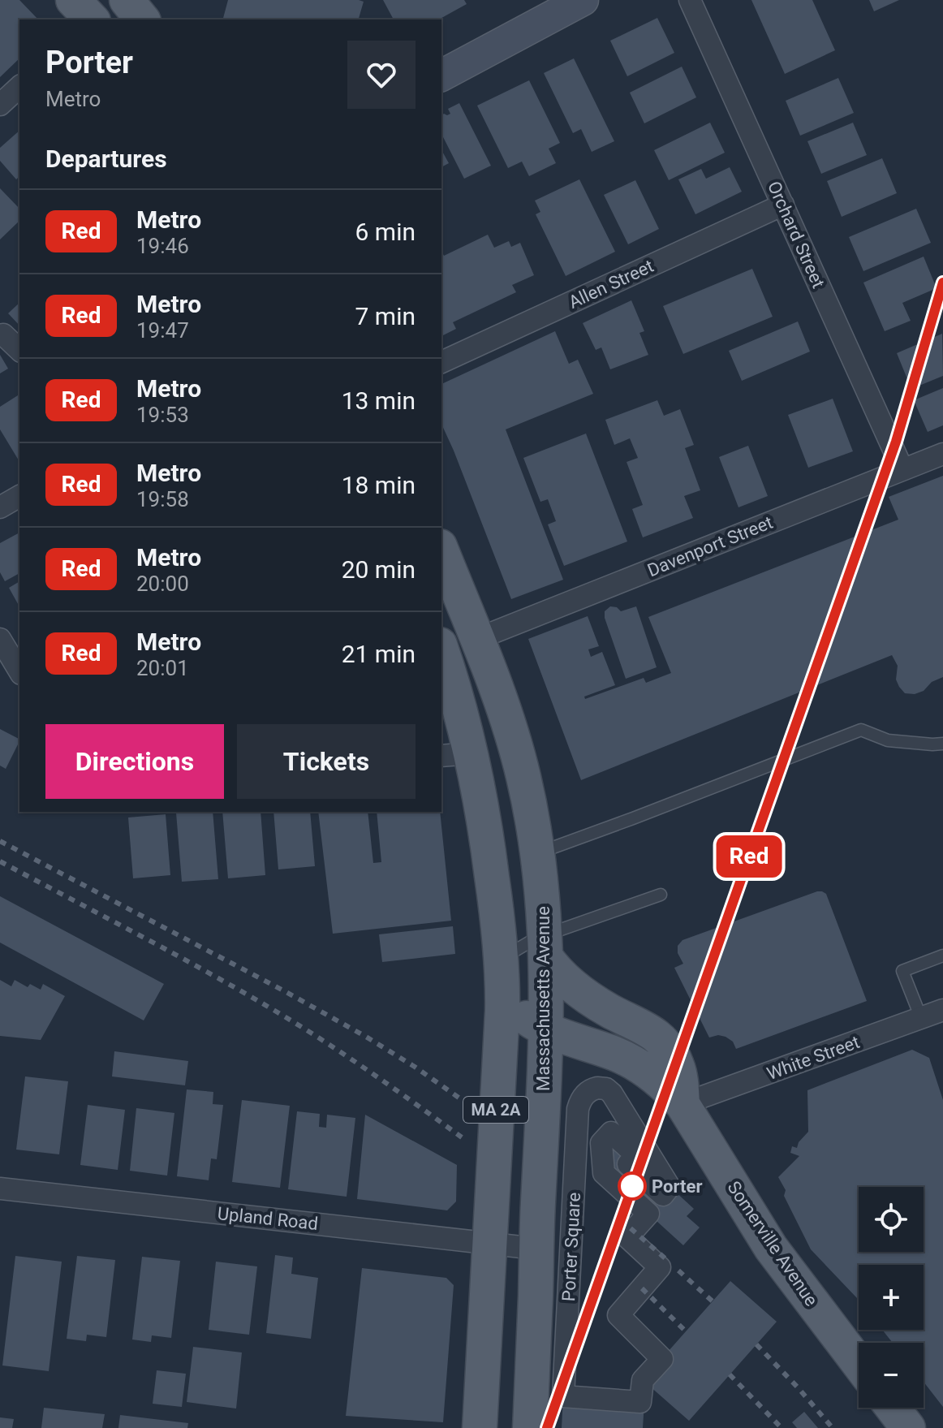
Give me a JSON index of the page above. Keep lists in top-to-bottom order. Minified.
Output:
{"streets":{"main road":["Massachusetts Avenue","MA 2A","Somerville Avenue"],"street":["Orchard Street","Allen Street","Davenport Street","White Street","Upland Road","Porter Square"]},"crossings":[["Orchard Street","Allen Street"],["Orchard Street","Davenport Street"],["Davenport Street","Massachusetts Avenue"],["Massachusetts Avenue","Upland Road"],["Massachusetts Avenue","Somerville Avenue"],["White Street","Somerville Avenue"],["MA 2A","Upland Road"],["MA 2A","Somerville Avenue"]],"places":["Porter"],"lines":["metro line Red"],"page":{"on_map":"Red","heading":[["Porter","Metro"],"Departures"],"list":[{"mark":"Red","name":"Metro","note":"19:46","value":"6 min"},{"mark":"Red","name":"Metro","note":"19:47","value":"7 min"},{"mark":"Red","name":"Metro","note":"19:53","value":"13 min"},{"mark":"Red","name":"Metro","note":"19:58","value":"18 min"},{"mark":"Red","name":"Metro","note":"20:00","value":"20 min"},{"mark":"Red","name":"Metro","note":"20:01","value":"21 min"}],"buttons":["Directions","Tickets"],"map_buttons":["+","−"]}}
